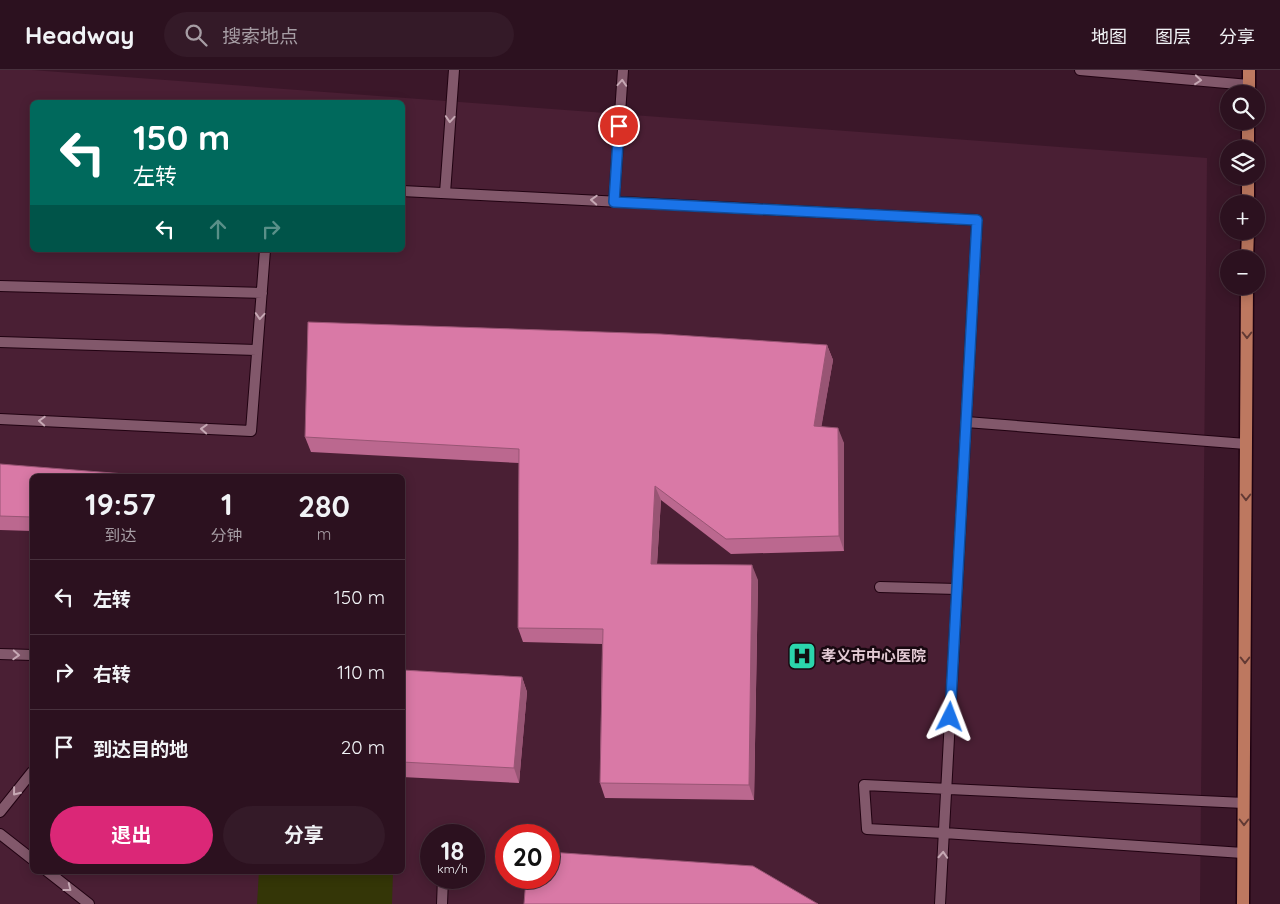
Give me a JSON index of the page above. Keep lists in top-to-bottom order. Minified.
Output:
{"places":{"hospital":["孝义市中心医院"]},"page":{"header":"Headway","search":"搜索地点","nav":["地图","图层","分享"],"map_buttons":["+","−"],"turn":["150 m","左转"],"eta":["19:57","到达","1","分钟","280","m"],"list":[{"name":"左转","value":"150 m"},{"name":"右转","value":"110 m"},{"name":"到达目的地","value":"20 m"}],"buttons":["退出","分享"],"speed":"18 km/h","limit":"20"}}
